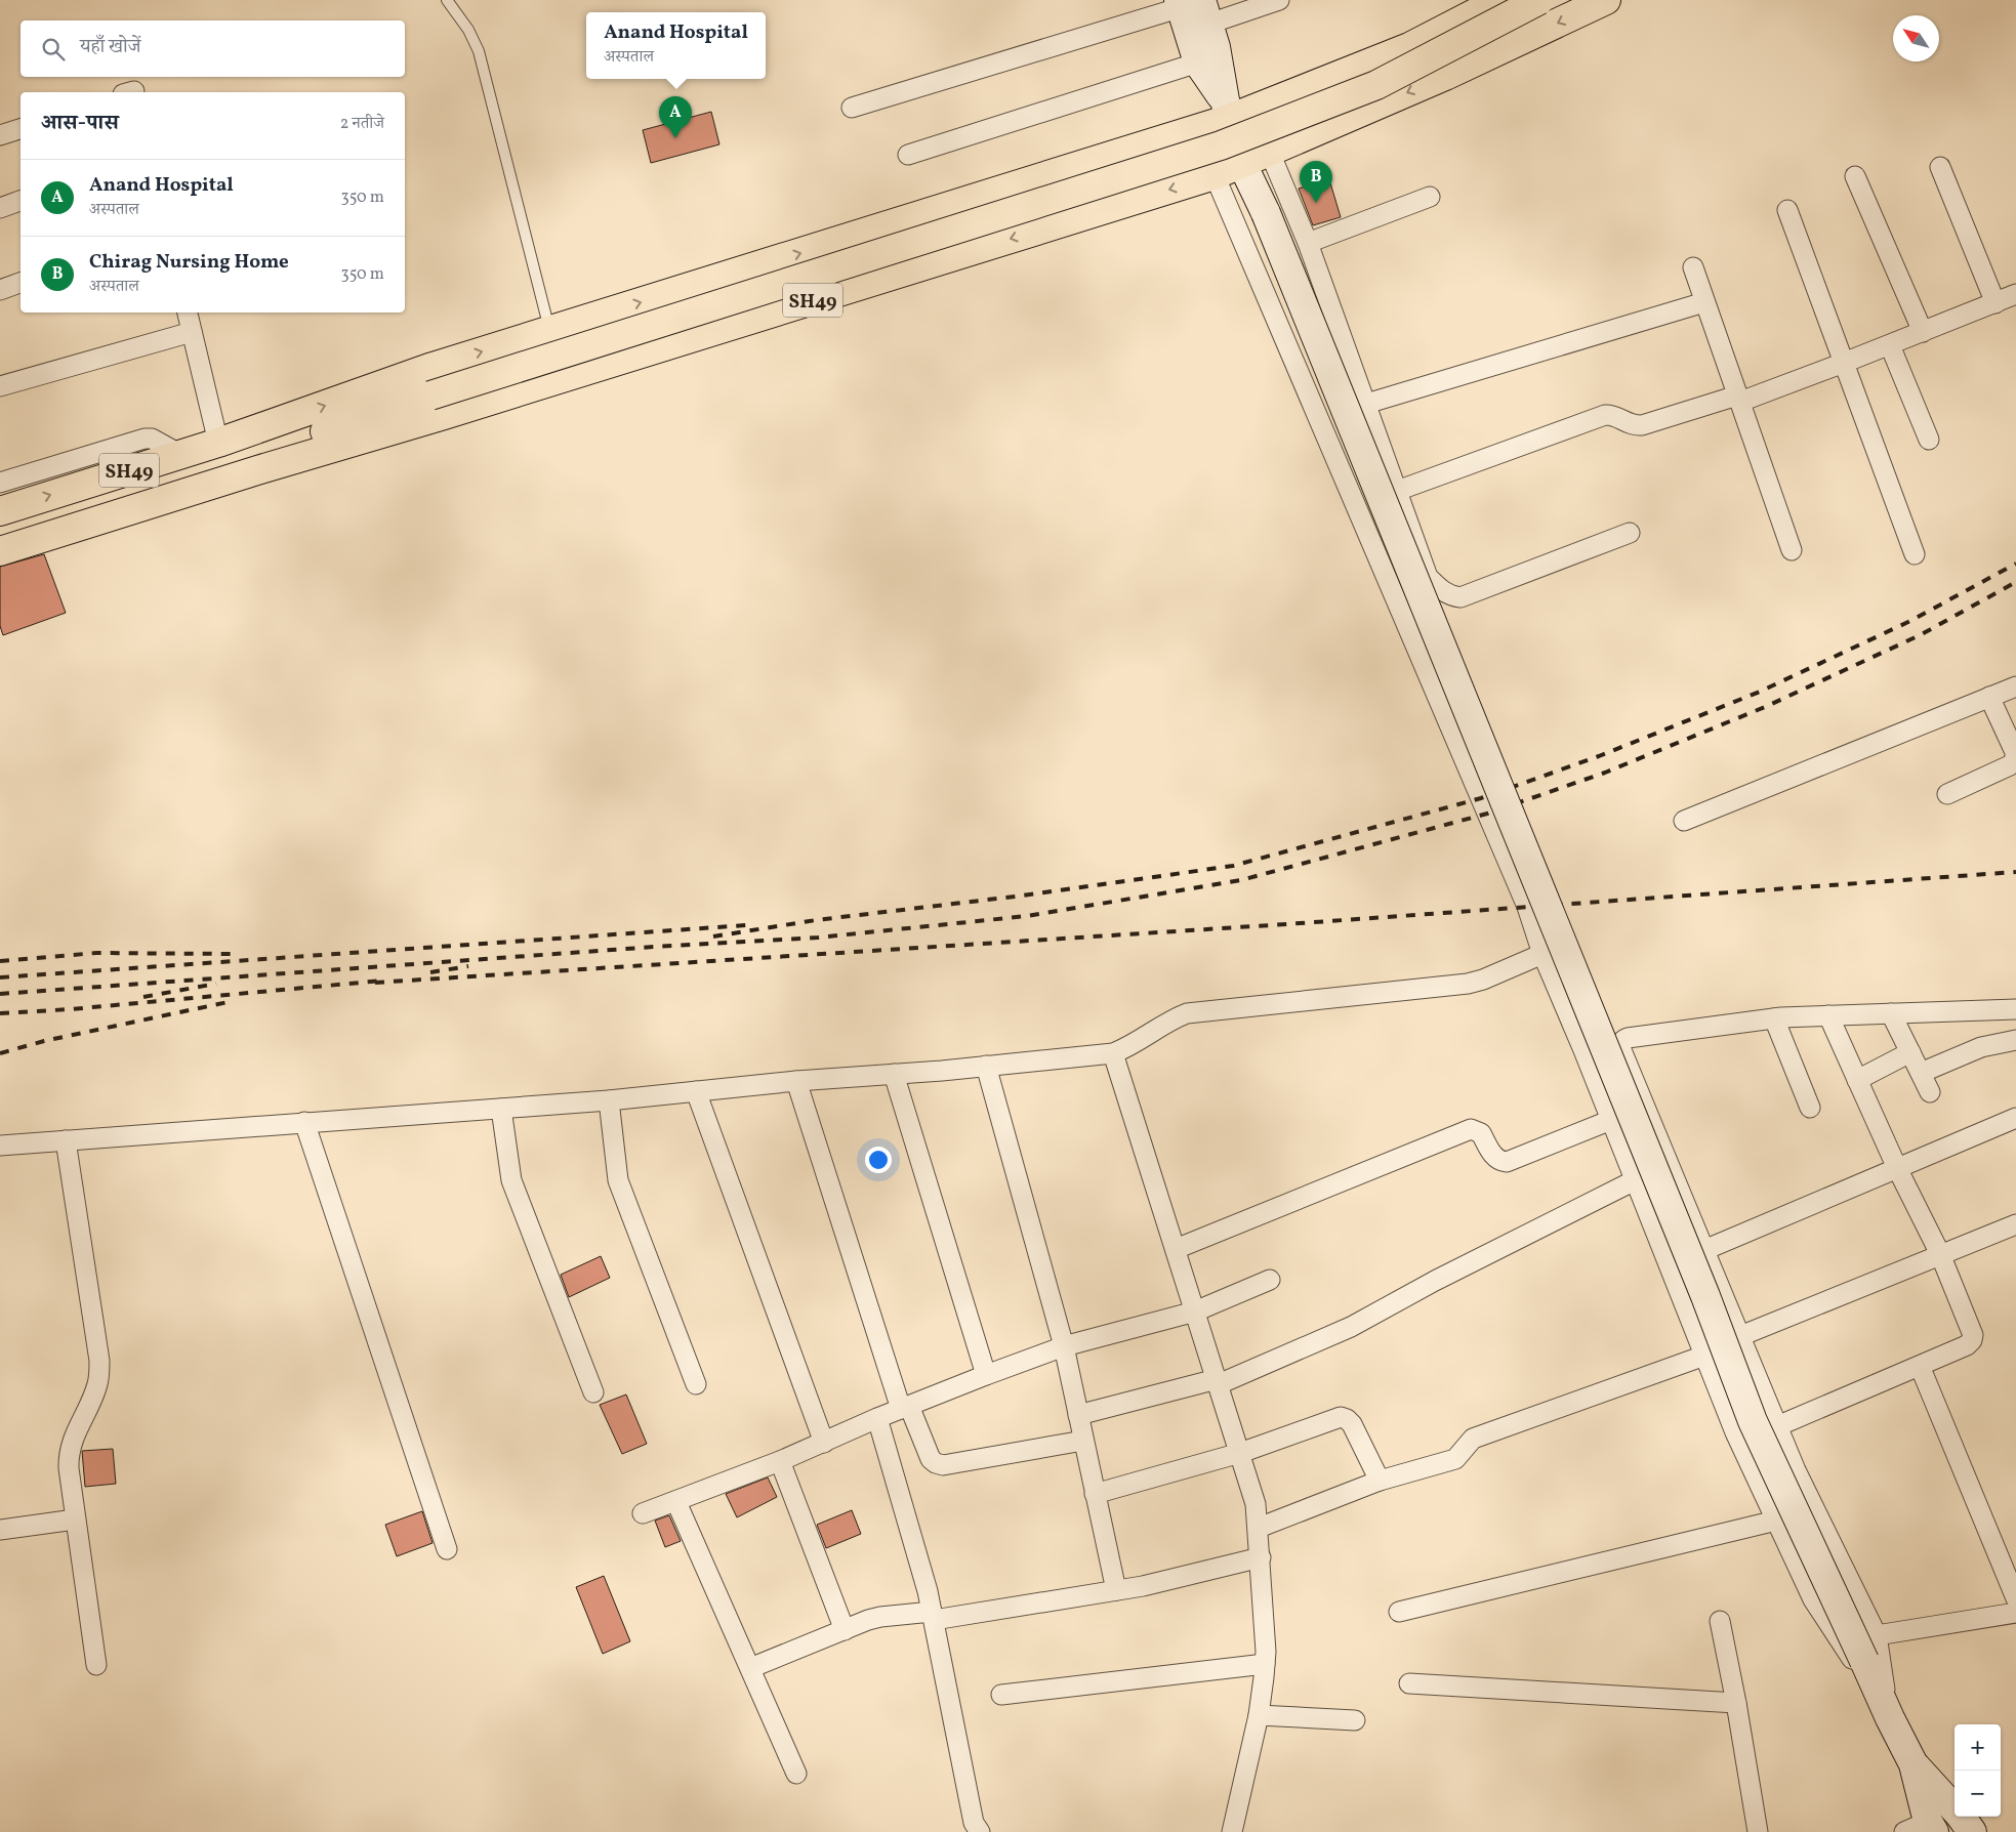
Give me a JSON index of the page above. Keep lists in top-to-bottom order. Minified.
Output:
{"streets":{"main road":["SH49"]},"north":"top left","page":{"popup":["Anand Hospital","अस्पताल"],"search":"यहाँ खोजें","heading":["आस-पास","2 नतीजे"],"pins":["A","B"],"list":[{"mark":"A","name":"Anand Hospital","note":"अस्पताल","value":"350 m"},{"mark":"B","name":"Chirag Nursing Home","note":"अस्पताल","value":"350 m"}],"map_buttons":["+","−"]}}
